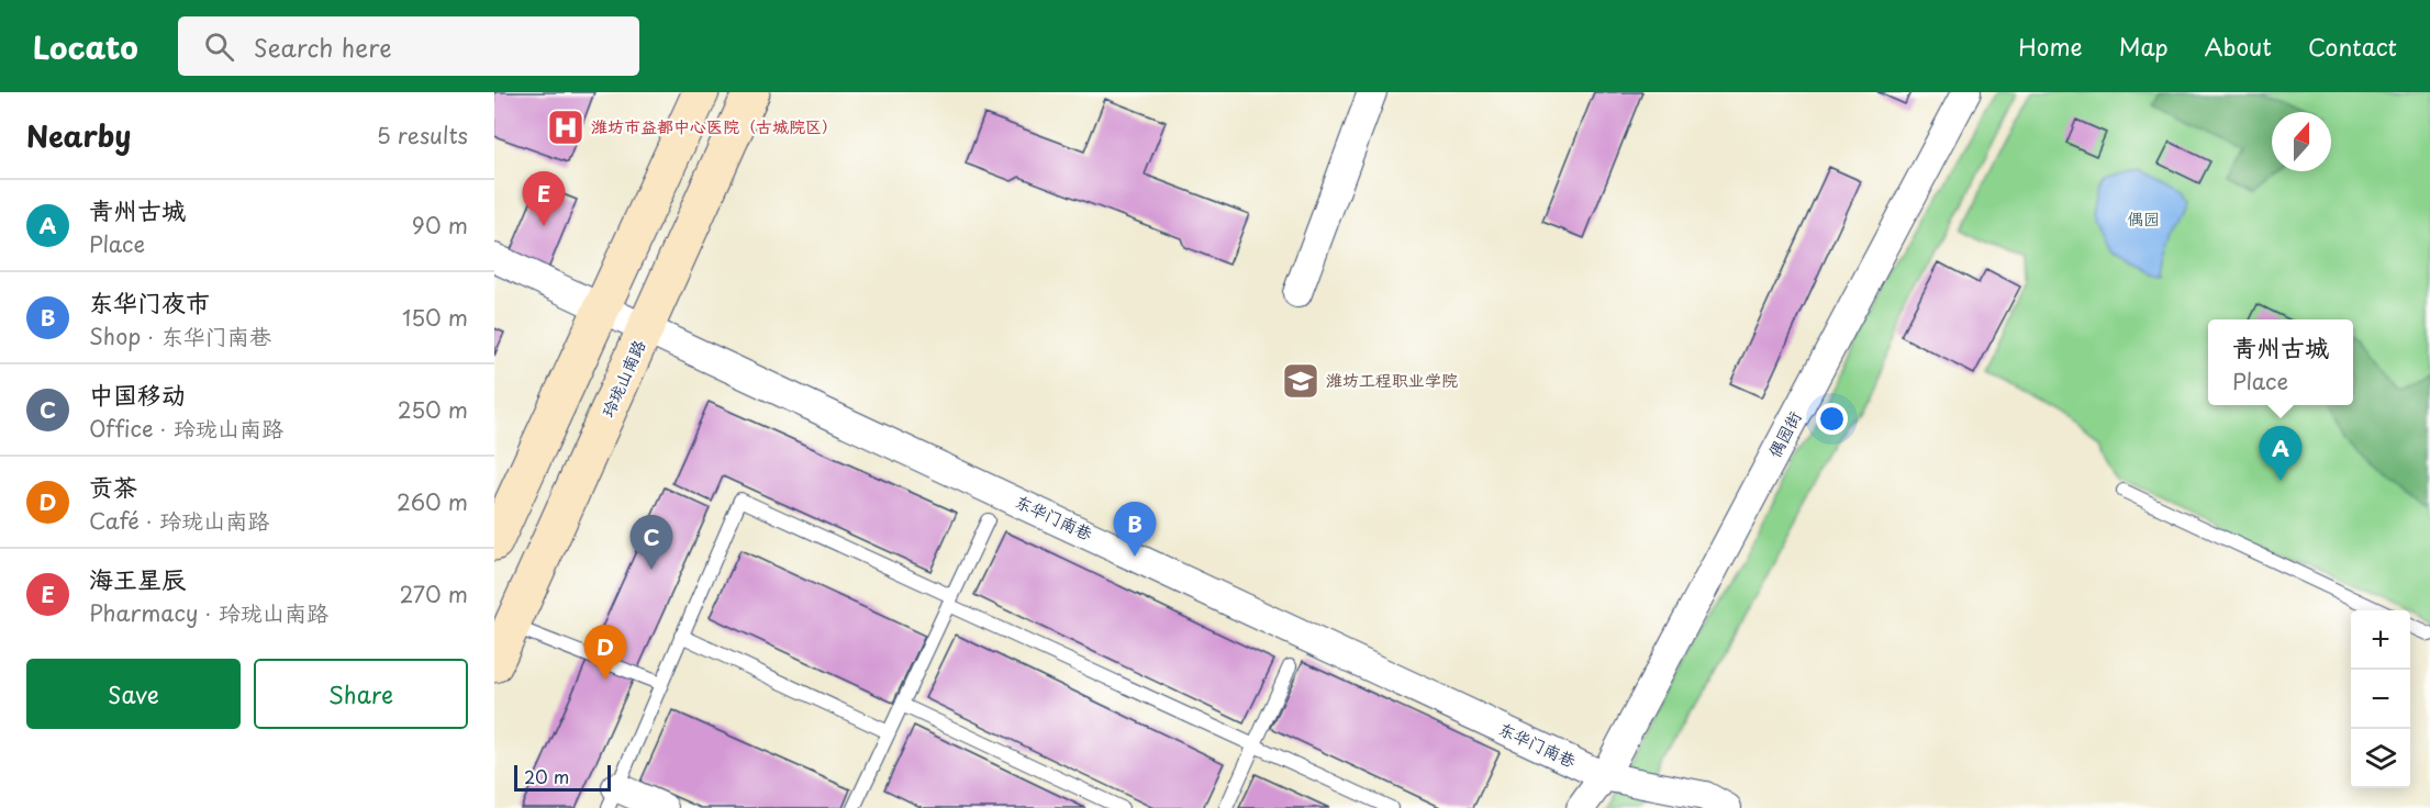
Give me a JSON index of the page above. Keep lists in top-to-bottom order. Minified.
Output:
{"streets":{"main road":["玲珑山南路"],"street":["偶园街","东华门南巷"]},"crossings":[["玲珑山南路","东华门南巷"],["偶园街","东华门南巷"]],"parks":["偶园"],"places":{"hospital":["潍坊市益都中心医院（古城院区）"],"school or university":["潍坊工程职业学院"]},"scale_bar":"20 m","north":"top","page":{"header":"Locato","search":"Search here","nav":["Home","Map","About","Contact"],"heading":["Nearby","5 results"],"pins":["E","A","B","C","D"],"list":[{"mark":"A","name":"青州古城","note":"Place","value":"90 m"},{"mark":"B","name":"东华门夜市","note":"Shop · 东华门南巷","value":"150 m"},{"mark":"C","name":"中国移动","note":"Office · 玲珑山南路","value":"250 m"},{"mark":"D","name":"贡茶","note":"Café · 玲珑山南路","value":"260 m"},{"mark":"E","name":"海王星辰","note":"Pharmacy · 玲珑山南路","value":"270 m"}],"popup":["青州古城","Place"],"map_buttons":["+","−"],"buttons":["Save","Share"],"scale":"20 m"}}
